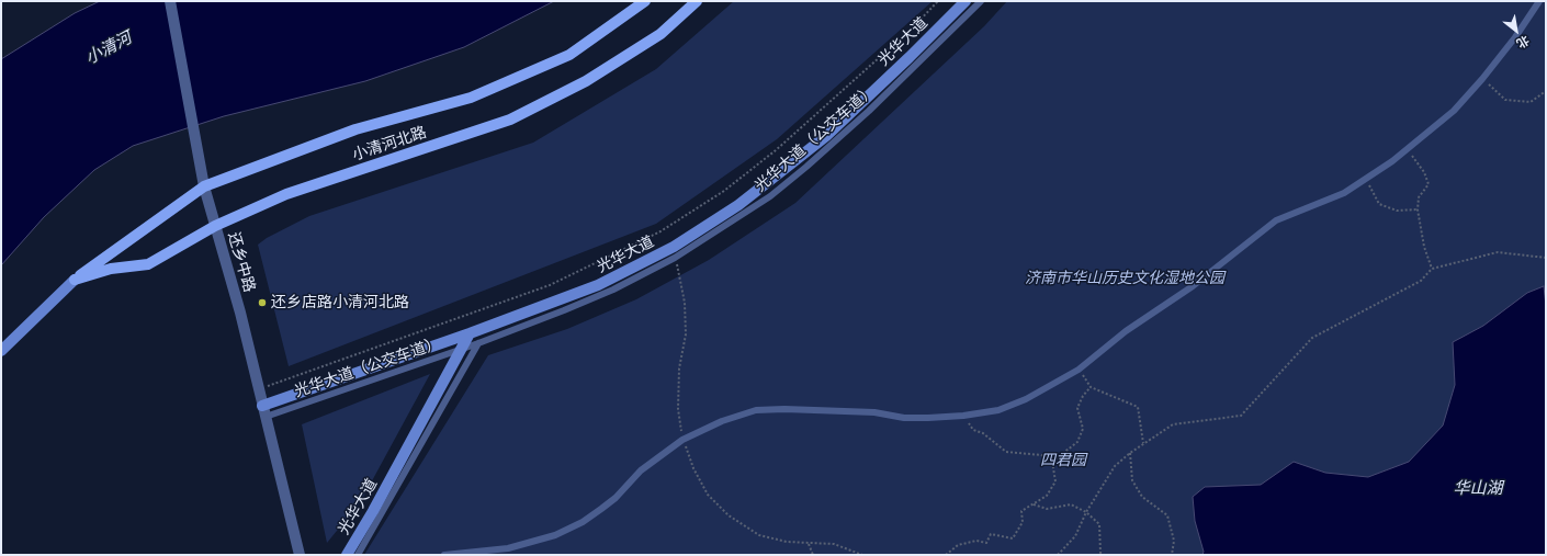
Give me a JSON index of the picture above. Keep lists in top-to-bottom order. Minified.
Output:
{"streets":{"main road":["光华大道","小清河北路"],"street":["还乡中路"],"lane":["光华大道（公交车道）"]},"crossings":[["光华大道","光华大道（公交车道）"],["光华大道（公交车道）","还乡中路"],["小清河北路","还乡中路"]],"water":["小清河","华山湖"],"parks":["济南市华山历史文化湿地公园","四君园"],"places":["还乡店路小清河北路"],"north":"bottom right"}
